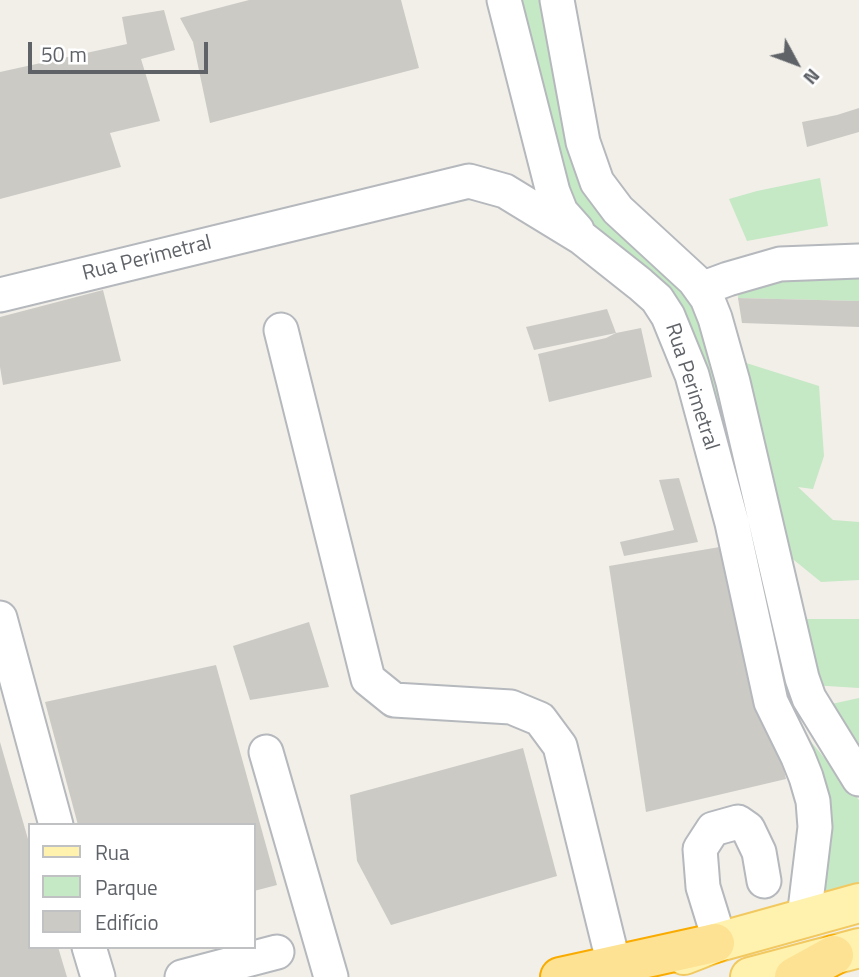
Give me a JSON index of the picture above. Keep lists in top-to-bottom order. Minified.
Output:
{"streets":{"street":["Rua Perimetral"]},"legend":["Rua","Parque","Edifício"],"scale_bar":"50 m","north":"bottom right"}
